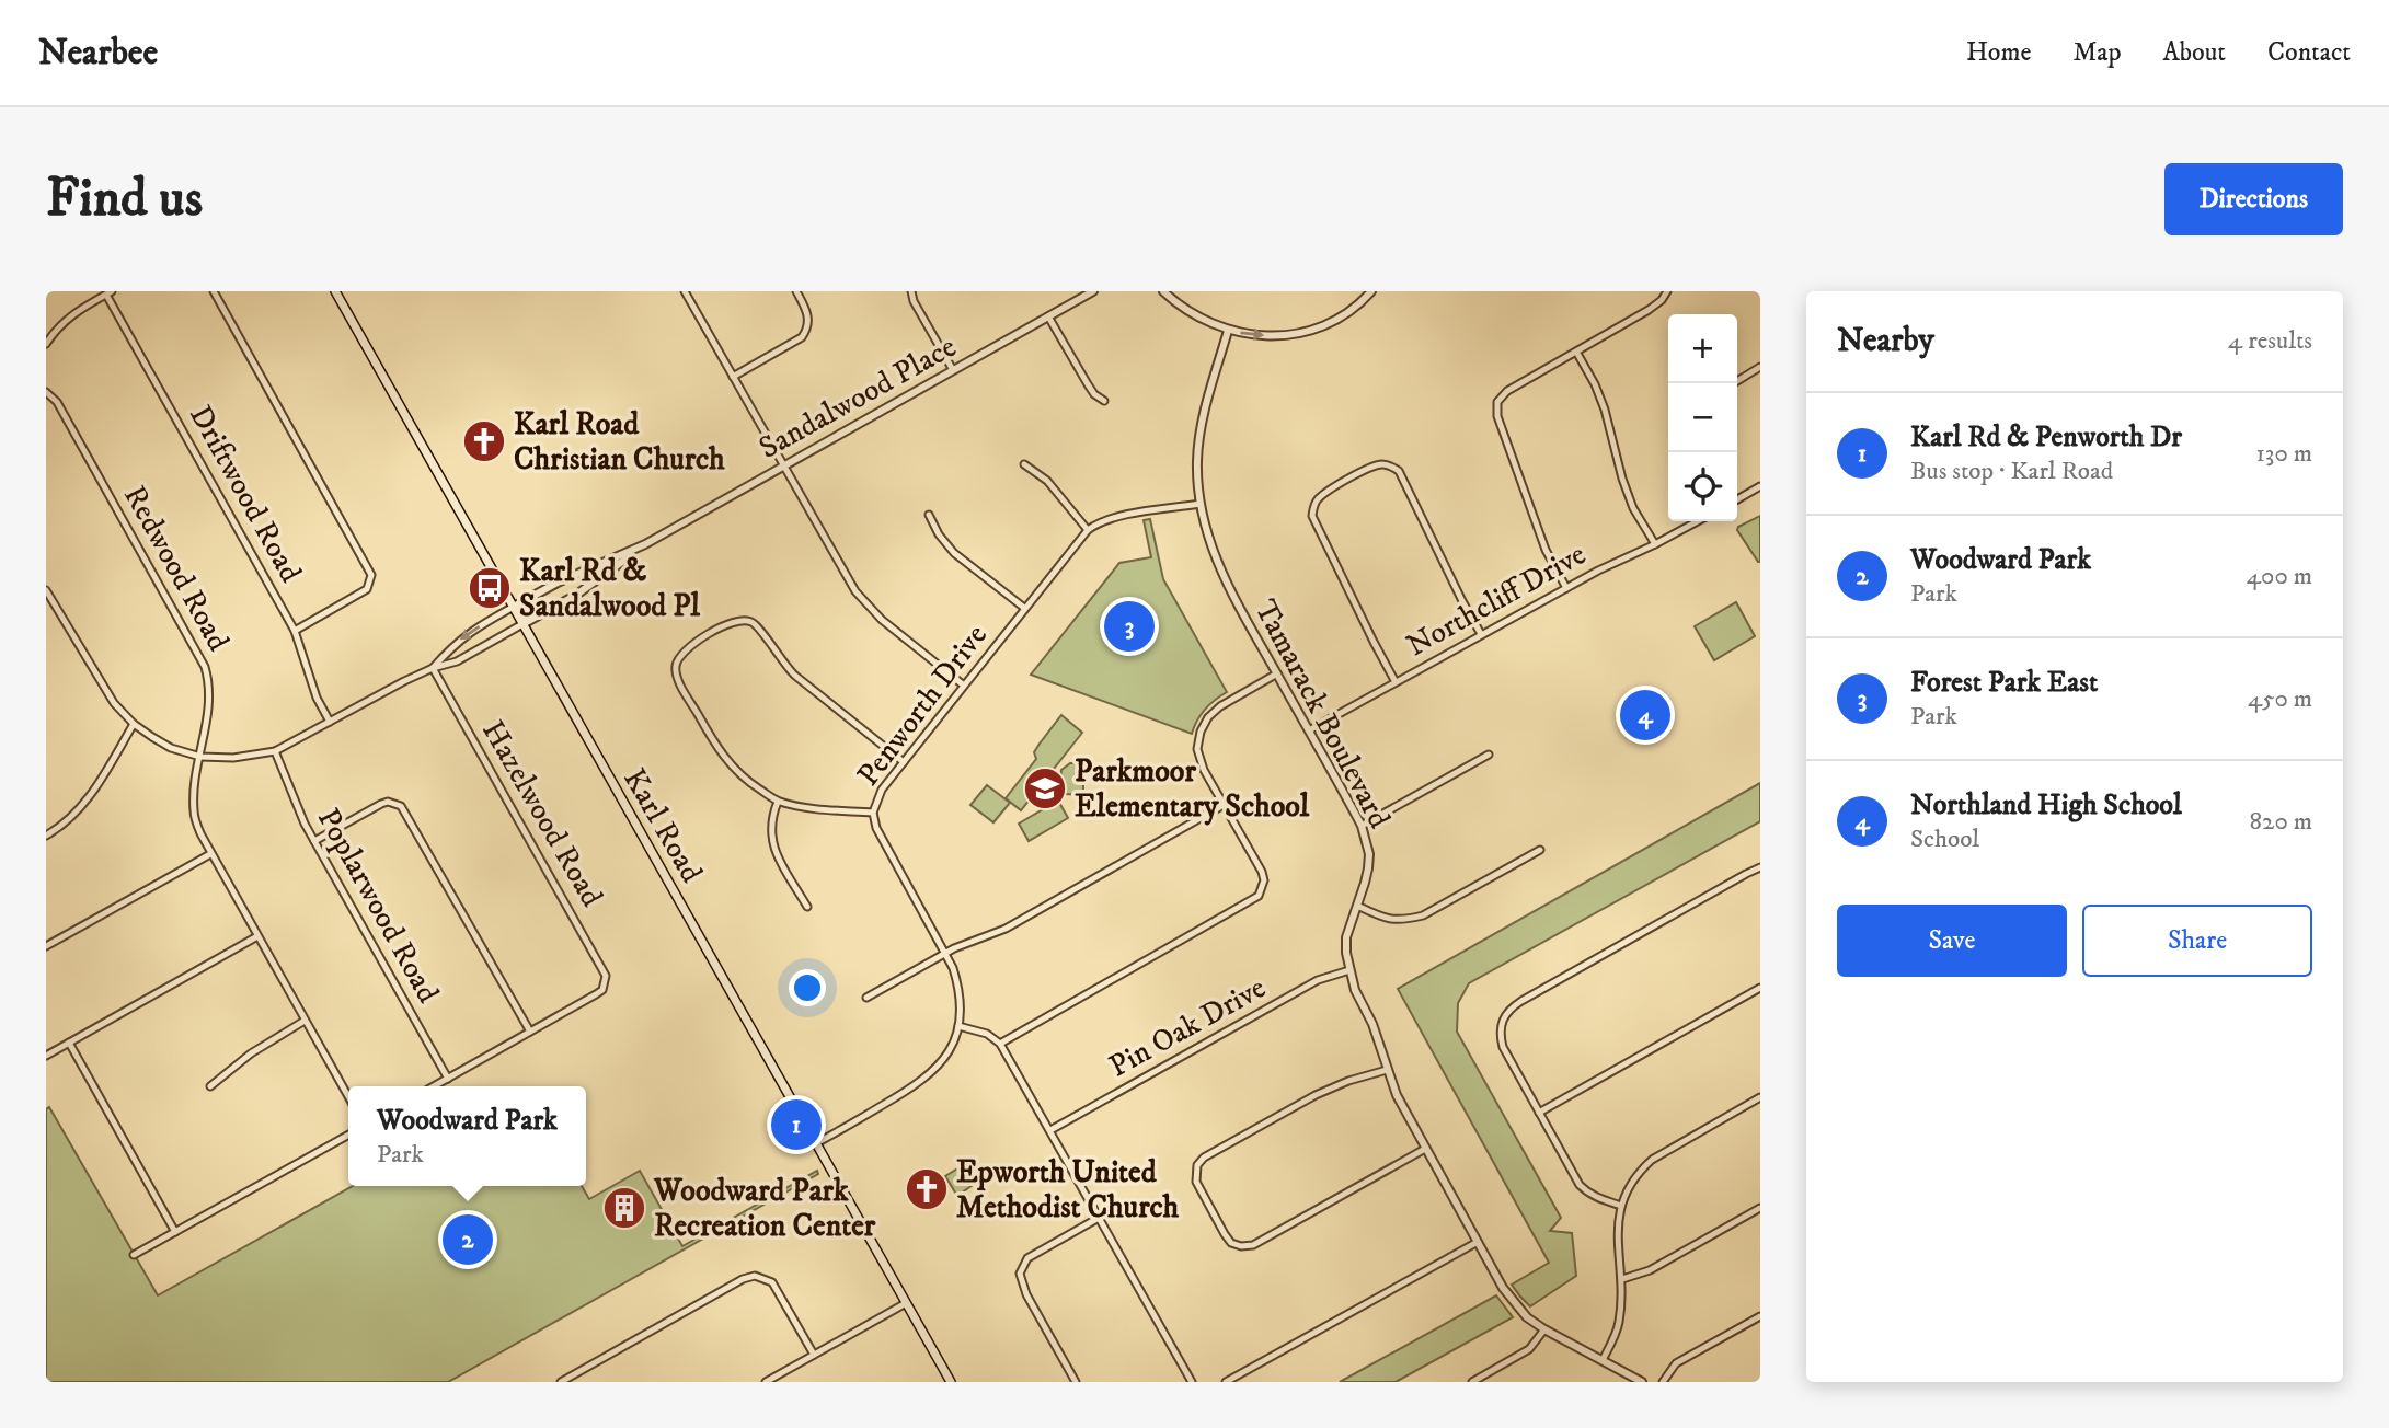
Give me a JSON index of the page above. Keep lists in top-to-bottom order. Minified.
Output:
{"streets":{"main road":["Karl Road"],"street":["Sandalwood Place","Driftwood Road","Redwood Road","Northcliff Drive","Penworth Drive","Tamarack Boulevard","Hazelwood Road","Poplarwood Road","Pin Oak Drive"]},"crossings":[["Sandalwood Place","Driftwood Road"],["Sandalwood Place","Redwood Road"],["Sandalwood Place","Hazelwood Road"],["Sandalwood Place","Karl Road"],["Sandalwood Place","Poplarwood Road"],["Northcliff Drive","Tamarack Boulevard"],["Penworth Drive","Tamarack Boulevard"],["Penworth Drive","Karl Road"],["Tamarack Boulevard","Pin Oak Drive"]],"places":{"church":["Karl Road Christian Church","Epworth United Methodist Church"],"bus stop":["Karl Rd & Sandalwood Pl"],"school or university":["Parkmoor Elementary School"],"building":["Woodward Park Recreation Center"]},"page":{"header":"Nearbee","nav":["Home","Map","About","Contact"],"buttons":["Directions",["Save","Share"]],"title":"Find us","heading":["Nearby","4 results"],"map_buttons":["+","−"],"list":[{"mark":"1","name":"Karl Rd & Penworth Dr","note":"Bus stop · Karl Road","value":"130 m"},{"mark":"2","name":"Woodward Park","note":"Park","value":"400 m"},{"mark":"3","name":"Forest Park East","note":"Park","value":"450 m"},{"mark":"4","name":"Northland High School","note":"School","value":"820 m"}],"pins":["3","4","1","2"],"popup":["Woodward Park","Park"]}}
